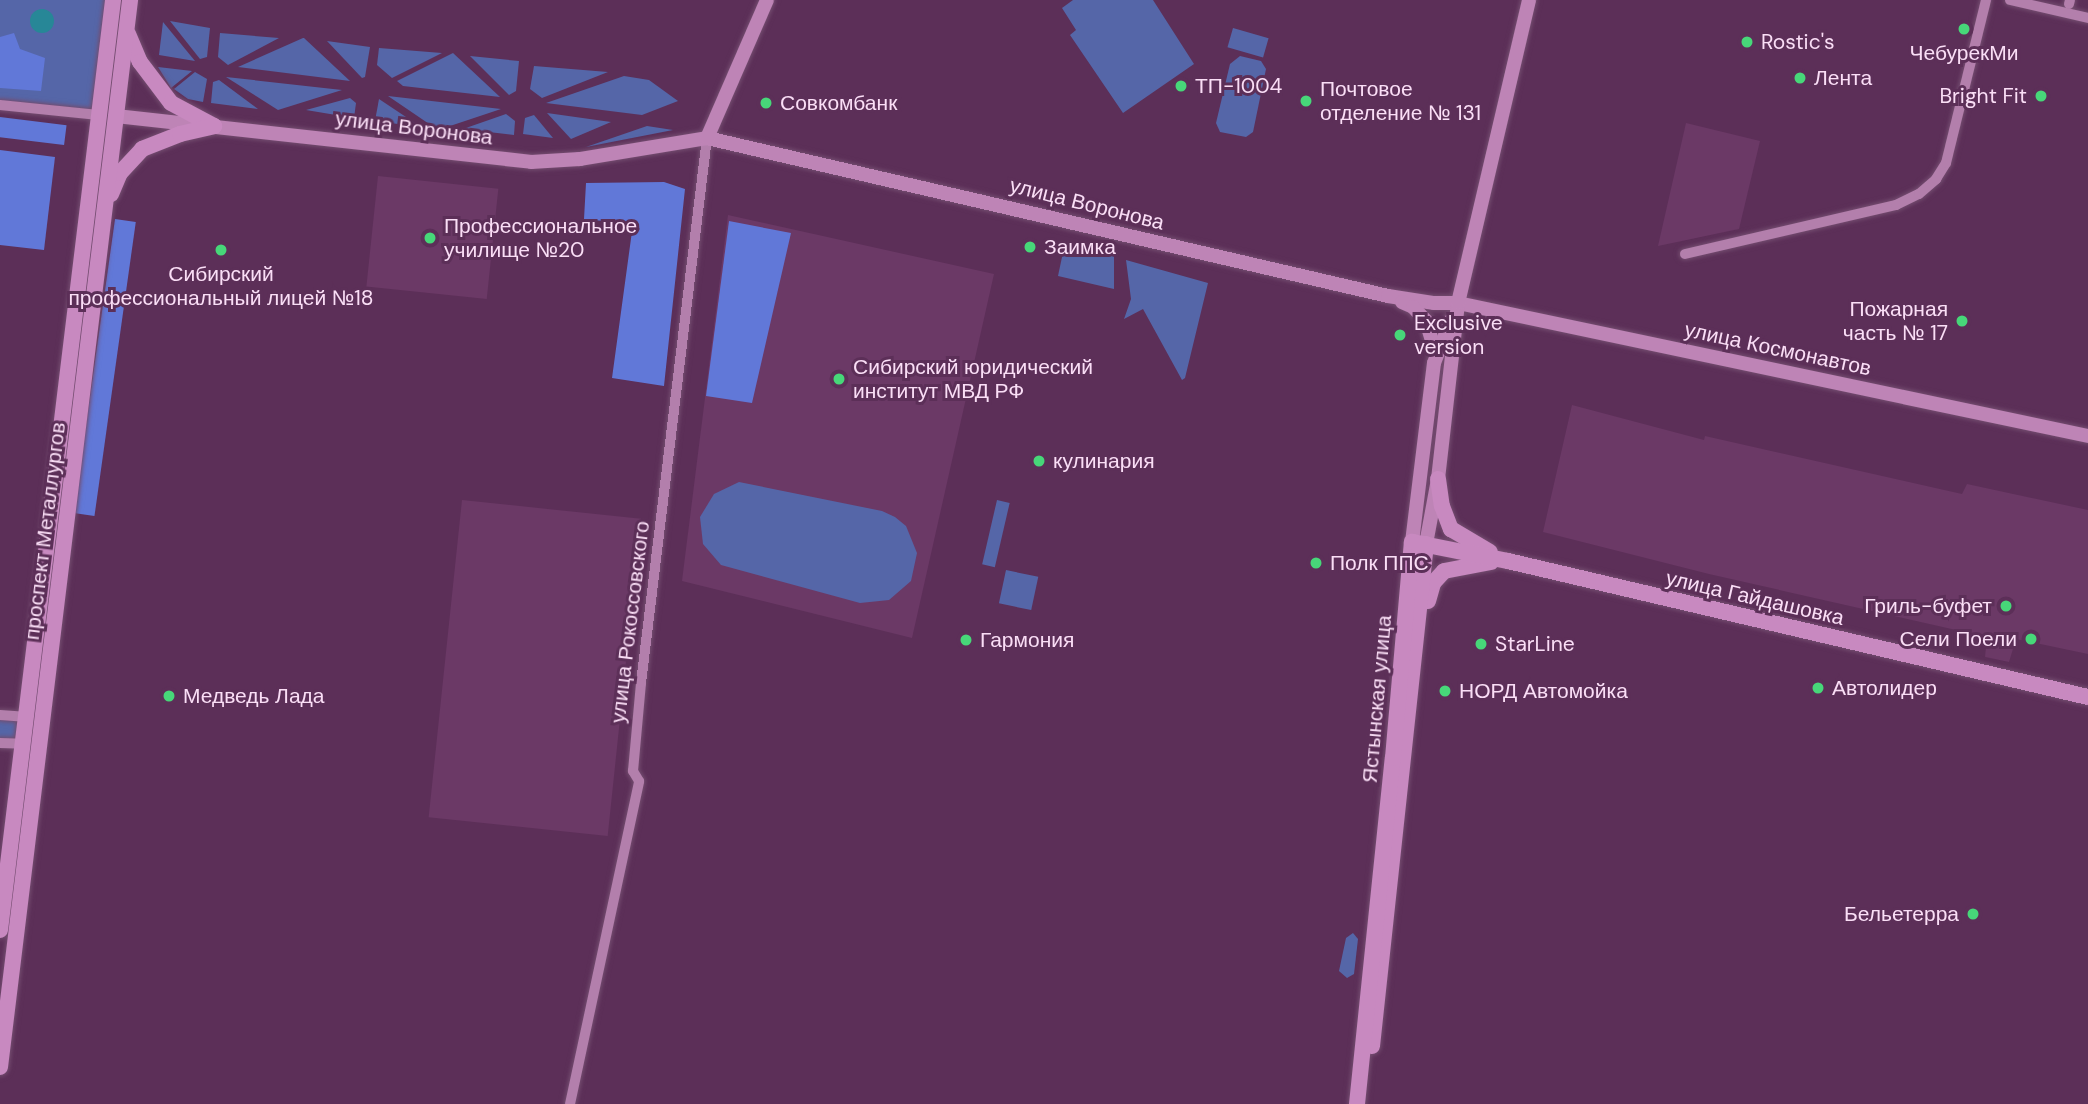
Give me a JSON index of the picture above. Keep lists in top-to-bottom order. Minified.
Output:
{"streets":{"main road":["улица Воронова","улица Космонавтов","проспект Металлургов","улица Гайдашовка","Ястынская улица"],"street":["улица Рокоссовского"]},"crossings":[["улица Воронова","улица Космонавтов"],["улица Воронова","проспект Металлургов"],["улица Воронова","улица Рокоссовского"],["улица Воронова","Ястынская улица"],["улица Космонавтов","Ястынская улица"],["улица Гайдашовка","Ястынская улица"]],"places":["ЧебурекМи","Rostic's","Лента","ТП-1004","Bright Fit","Почтовое отделение № 131","Совкомбанк","Профессиональное училище №20","Заимка","Сибирский профессиональный лицей №18","Пожарная часть № 17","Exclusive version","Сибирский юридический институт МВД РФ","кулинария","Полк ППС","Гриль-буфет","Сели Поели","Гармония","StarLine","Автолидер","НОРД Автомойка","Медведь Лада","Бельетерра"]}
